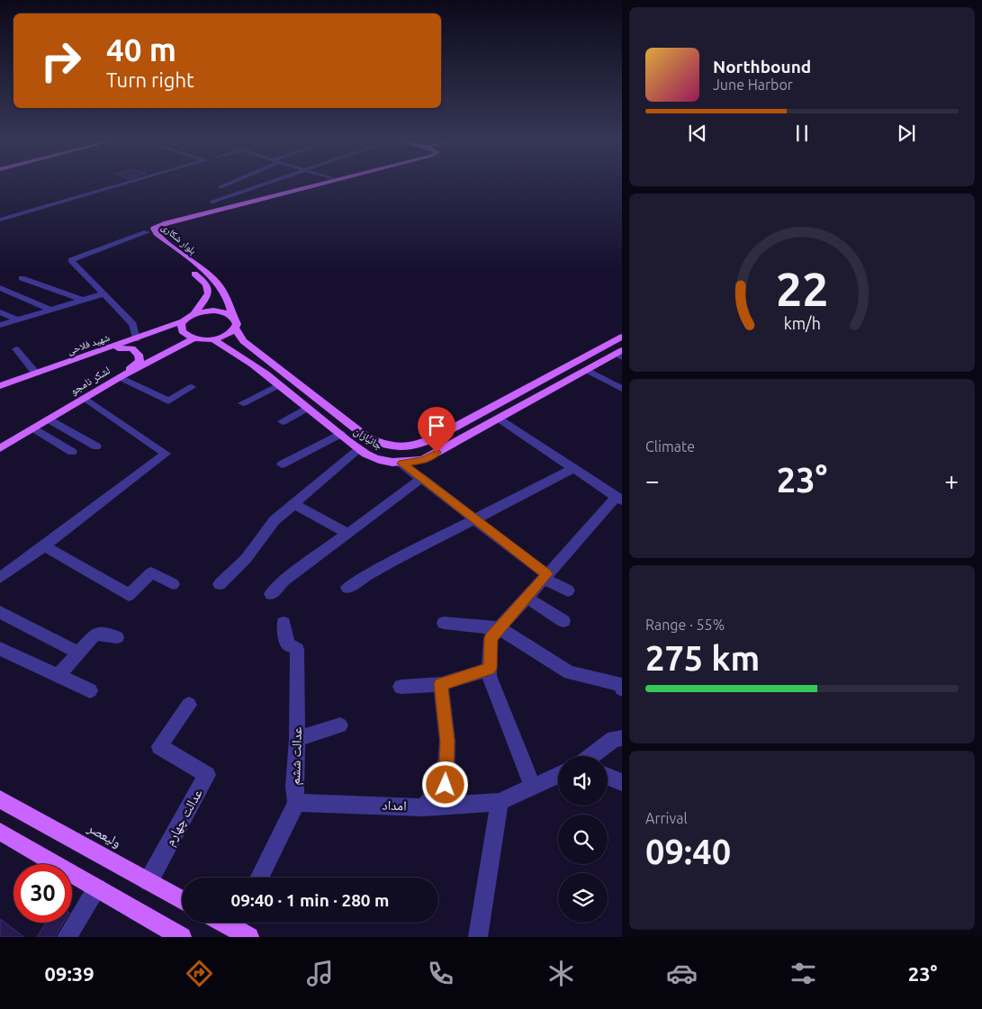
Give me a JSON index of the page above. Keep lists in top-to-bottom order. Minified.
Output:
{"streets":{"main road":["بلوار شکاری","شهید فلاحی","لشکر نامجو","جانبازان","ولیعصر"],"street":["عدالت ششم","امداد","عدالت چهارم"]},"crossings":[["عدالت ششم","امداد"],["عدالت چهارم","ولیعصر"]],"page":{"turn":["40 m","Turn right"],"song":["Northbound","June Harbor"],"tile":["Climate",["Range · 55%","275 km"],["Arrival","09:40"]],"heat":["−","23°","+"],"limit":"30","trip":"09:40 · 1 min · 280 m","tabs":["09:39","23°"],"gauge":["22","km/h"]}}
